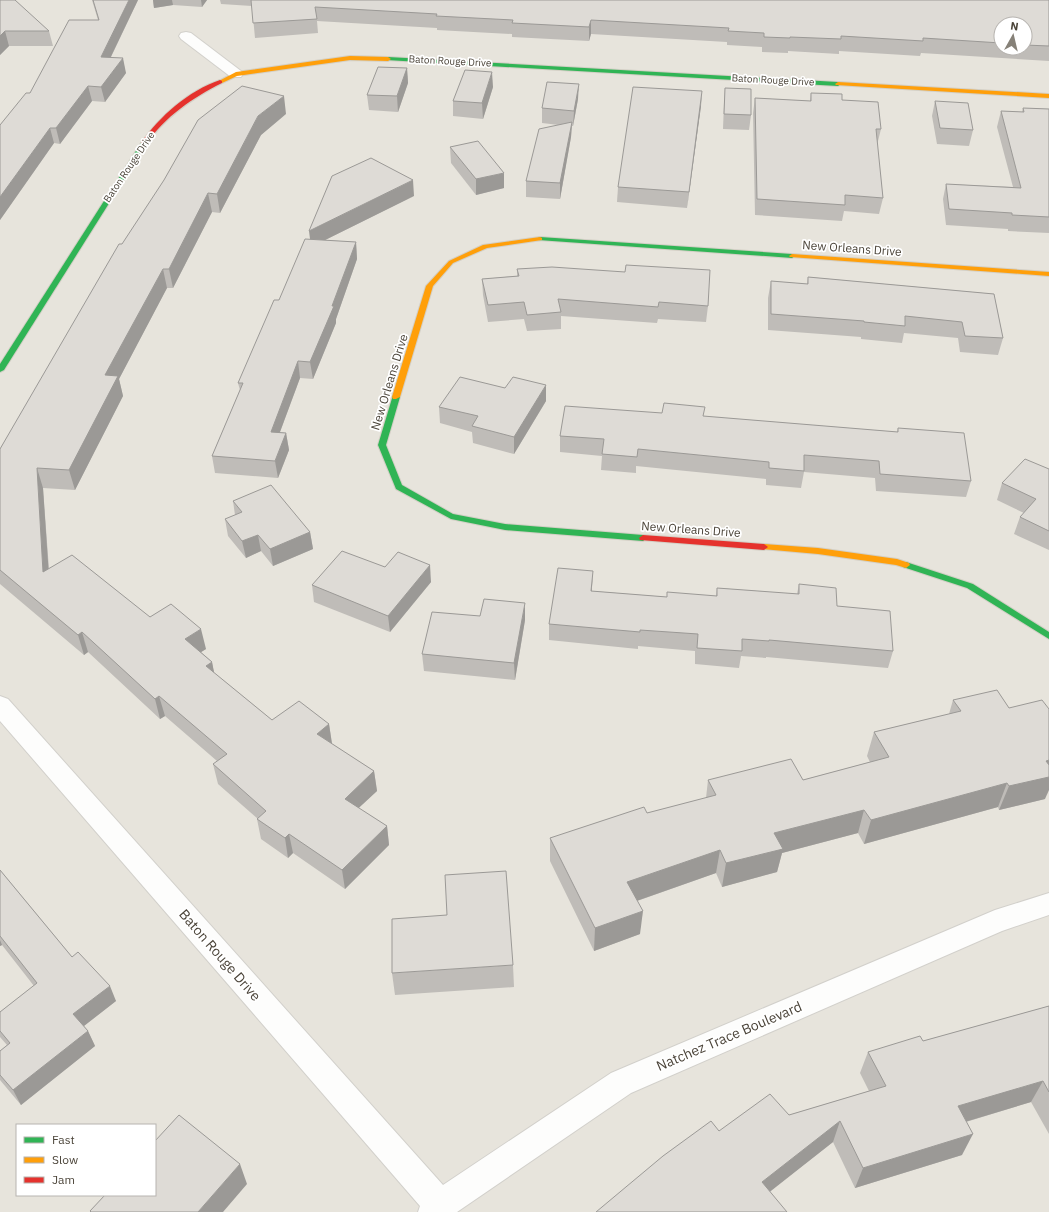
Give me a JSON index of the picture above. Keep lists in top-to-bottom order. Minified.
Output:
{"streets":{"street":["Baton Rouge Drive","New Orleans Drive","Natchez Trace Boulevard"]},"crossings":[["Baton Rouge Drive","Natchez Trace Boulevard"]],"legend":["Fast","Slow","Jam"],"north":"top"}
